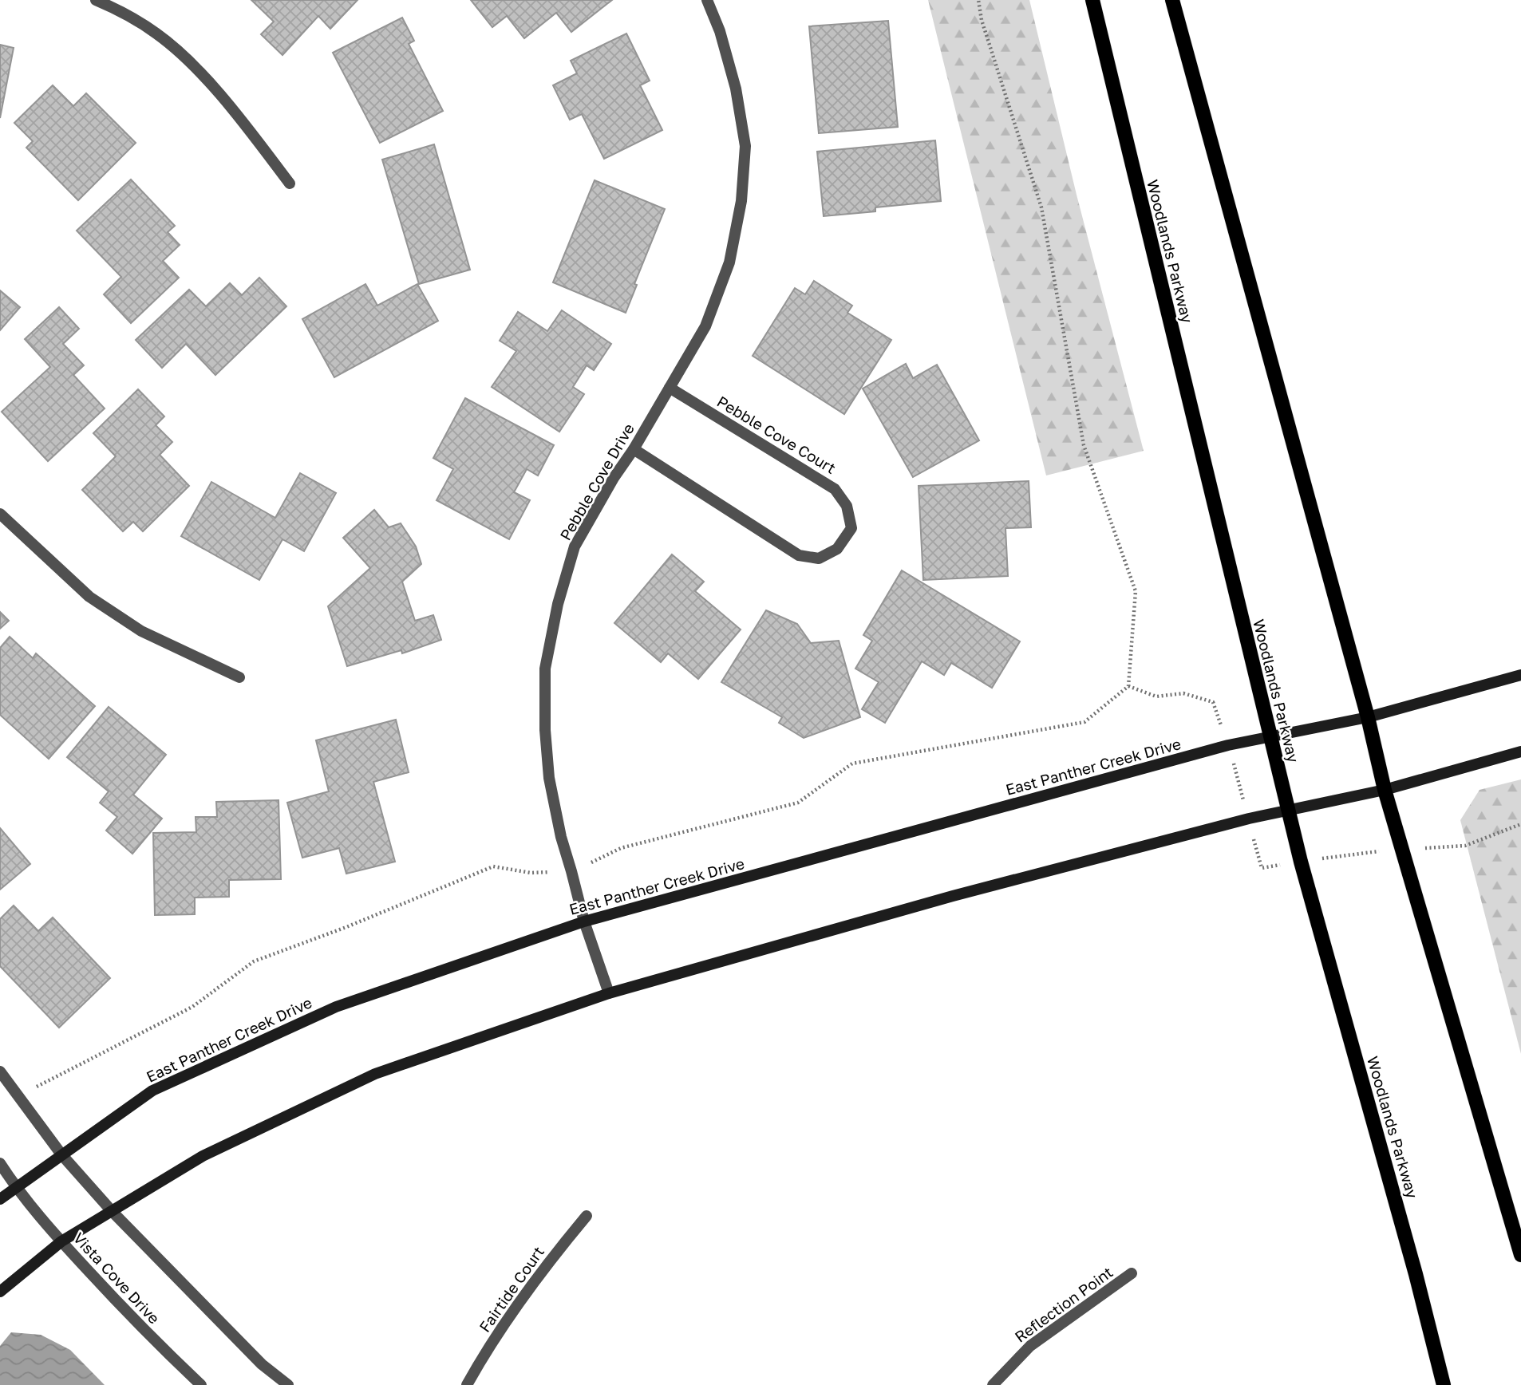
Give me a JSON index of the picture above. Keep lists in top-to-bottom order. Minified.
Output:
{"streets":{"main road":["Woodlands Parkway"],"street":["Pebble Cove Court","Pebble Cove Drive","East Panther Creek Drive","Vista Cove Drive","Fairtide Court","Reflection Point"]},"crossings":[["Woodlands Parkway","East Panther Creek Drive"],["Pebble Cove Court","Pebble Cove Drive"],["Pebble Cove Drive","East Panther Creek Drive"],["East Panther Creek Drive","Vista Cove Drive"]]}
